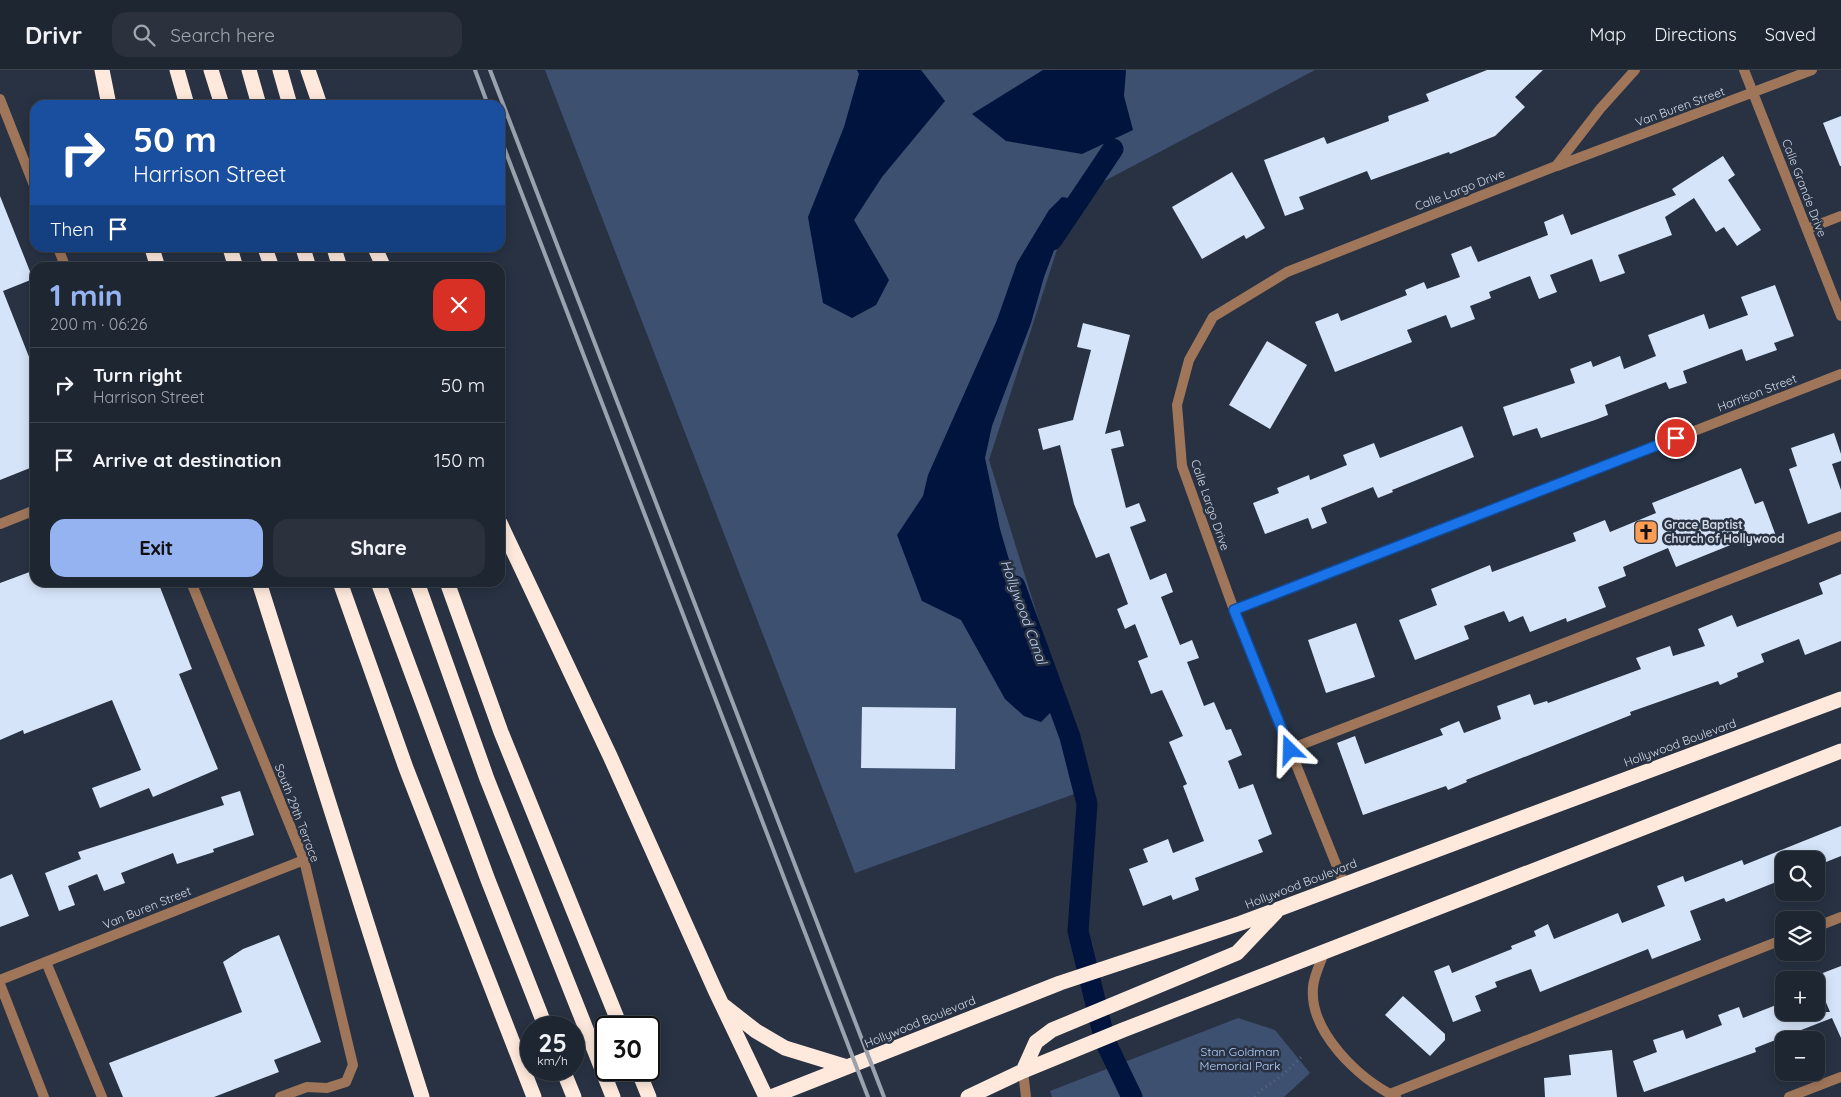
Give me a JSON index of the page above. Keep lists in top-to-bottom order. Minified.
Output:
{"streets":{"highway":["Hollywood Boulevard"],"street":["Van Buren Street","Calle Grande Drive","Calle Largo Drive","Harrison Street","South 29th Terrace"]},"crossings":[["Van Buren Street","Calle Grande Drive"],["Van Buren Street","Calle Largo Drive"],["Van Buren Street","South 29th Terrace"],["Calle Largo Drive","Harrison Street"],["Calle Largo Drive","Hollywood Boulevard"]],"water":["Hollywood Canal"],"parks":["Stan Goldman Memorial Park"],"places":{"church":["Grace Baptist Church of Hollywood"]},"page":{"header":"Drivr","search":"Search here","nav":["Map","Directions","Saved"],"turn":["50 m","Harrison Street"],"then":"Then","heading":["1 min","200 m · 06:26"],"list":[{"name":"Turn right","note":"Harrison Street","value":"50 m"},{"name":"Arrive at destination","value":"150 m"}],"buttons":["Exit","Share"],"map_buttons":["+","−"],"speed":"25 km/h","limit":"30"}}
